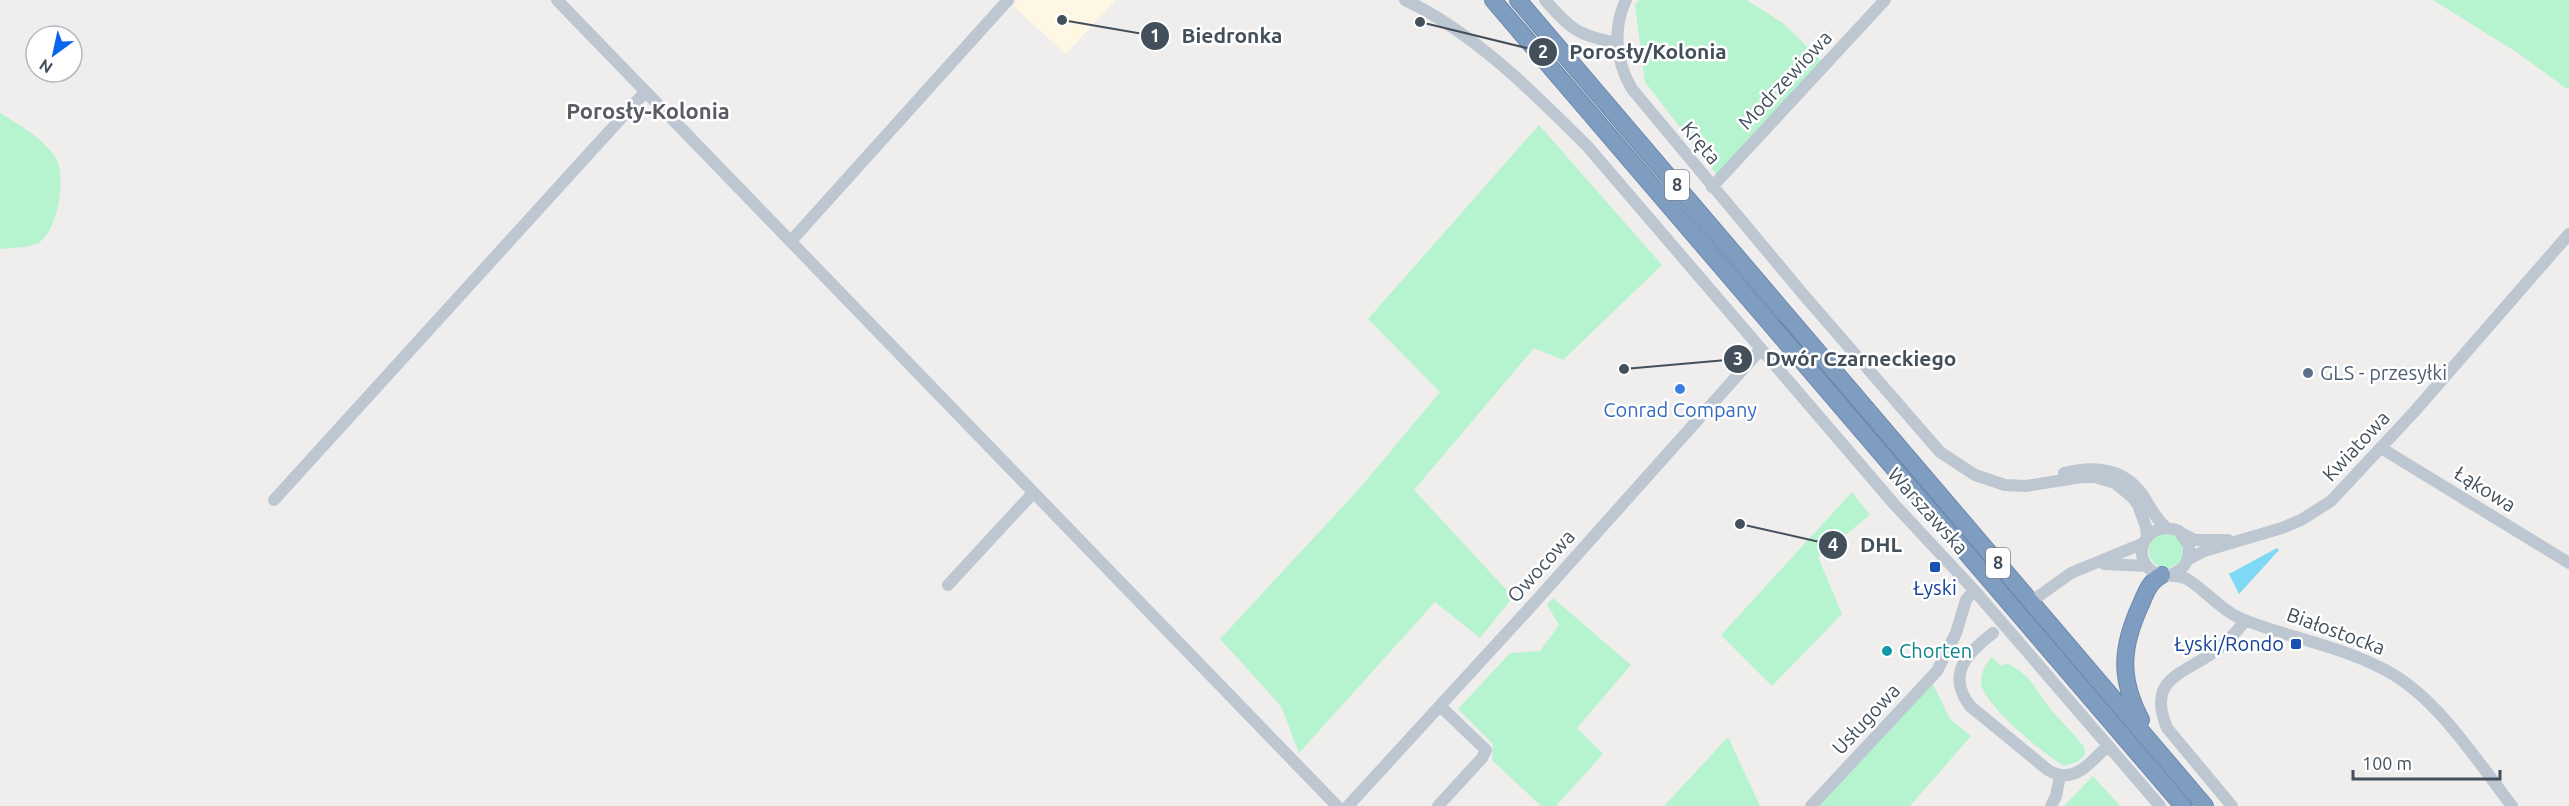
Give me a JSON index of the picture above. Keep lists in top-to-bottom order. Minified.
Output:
{"streets":{"highway":["8"],"street":["Modrzewiowa","Kręta","Kwiatowa","Łąkowa","Warszawska","Owocowa","Białostocka","Usługowa"]},"crossings":[["Modrzewiowa","Kręta"],["Kwiatowa","Łąkowa"],["Kwiatowa","Białostocka"],["Warszawska","Owocowa"],["Warszawska","Usługowa"]],"districts":["Porosły-Kolonia"],"places":{"other":["Biedronka","Porosły/Kolonia","Dwór Czarneckiego","GLS - przesyłki","Conrad Company","DHL","Chorten"],"transit":["Łyski","Łyski/Rondo"]},"scale_bar":"100 m","north":"bottom left"}
